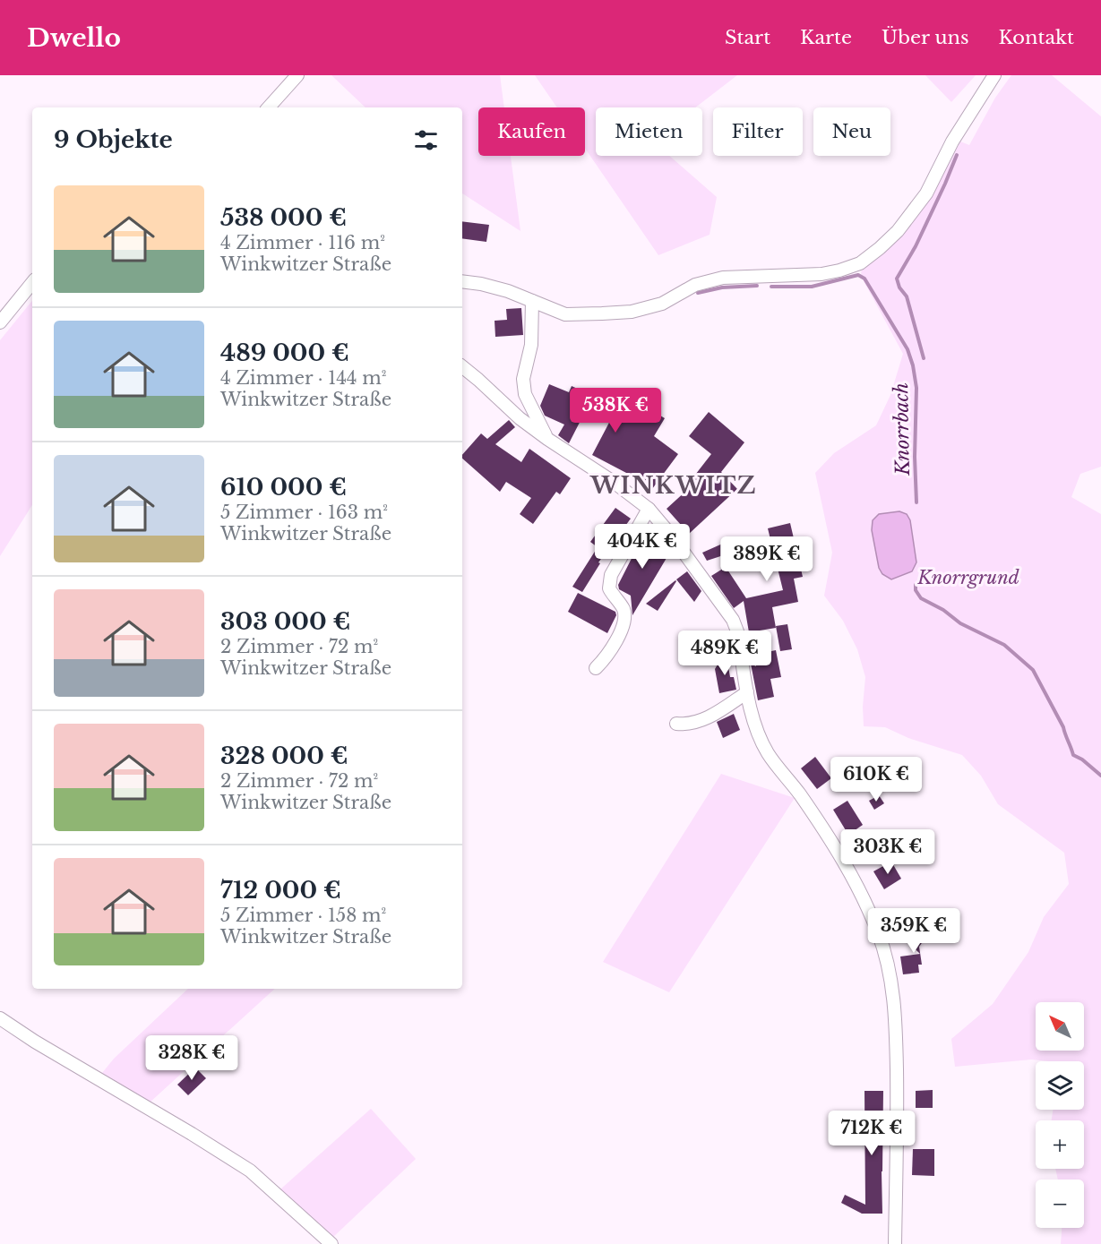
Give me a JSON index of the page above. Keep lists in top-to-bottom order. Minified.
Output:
{"districts":["WINKWITZ"],"water":["Knorrbach"],"parks":["Knorrgrund"],"north":"top left","page":{"header":"Dwello","nav":["Start","Karte","Über uns","Kontakt"],"chip":["Kaufen","Mieten","Filter","Neu"],"heading":"9 Objekte","list":[{"name":"538 000 €","note":"4 Zimmer · 116 m² · Winkwitzer Straße"},{"name":"489 000 €","note":"4 Zimmer · 144 m² · Winkwitzer Straße"},{"name":"610 000 €","note":"5 Zimmer · 163 m² · Winkwitzer Straße"},{"name":"303 000 €","note":"2 Zimmer · 72 m² · Winkwitzer Straße"},{"name":"328 000 €","note":"2 Zimmer · 72 m² · Winkwitzer Straße"},{"name":"712 000 €","note":"5 Zimmer · 158 m² · Winkwitzer Straße"}],"price":["538K €","404K €","389K €","489K €","610K €","303K €","359K €","328K €","712K €"],"map_buttons":["+","−"]}}
